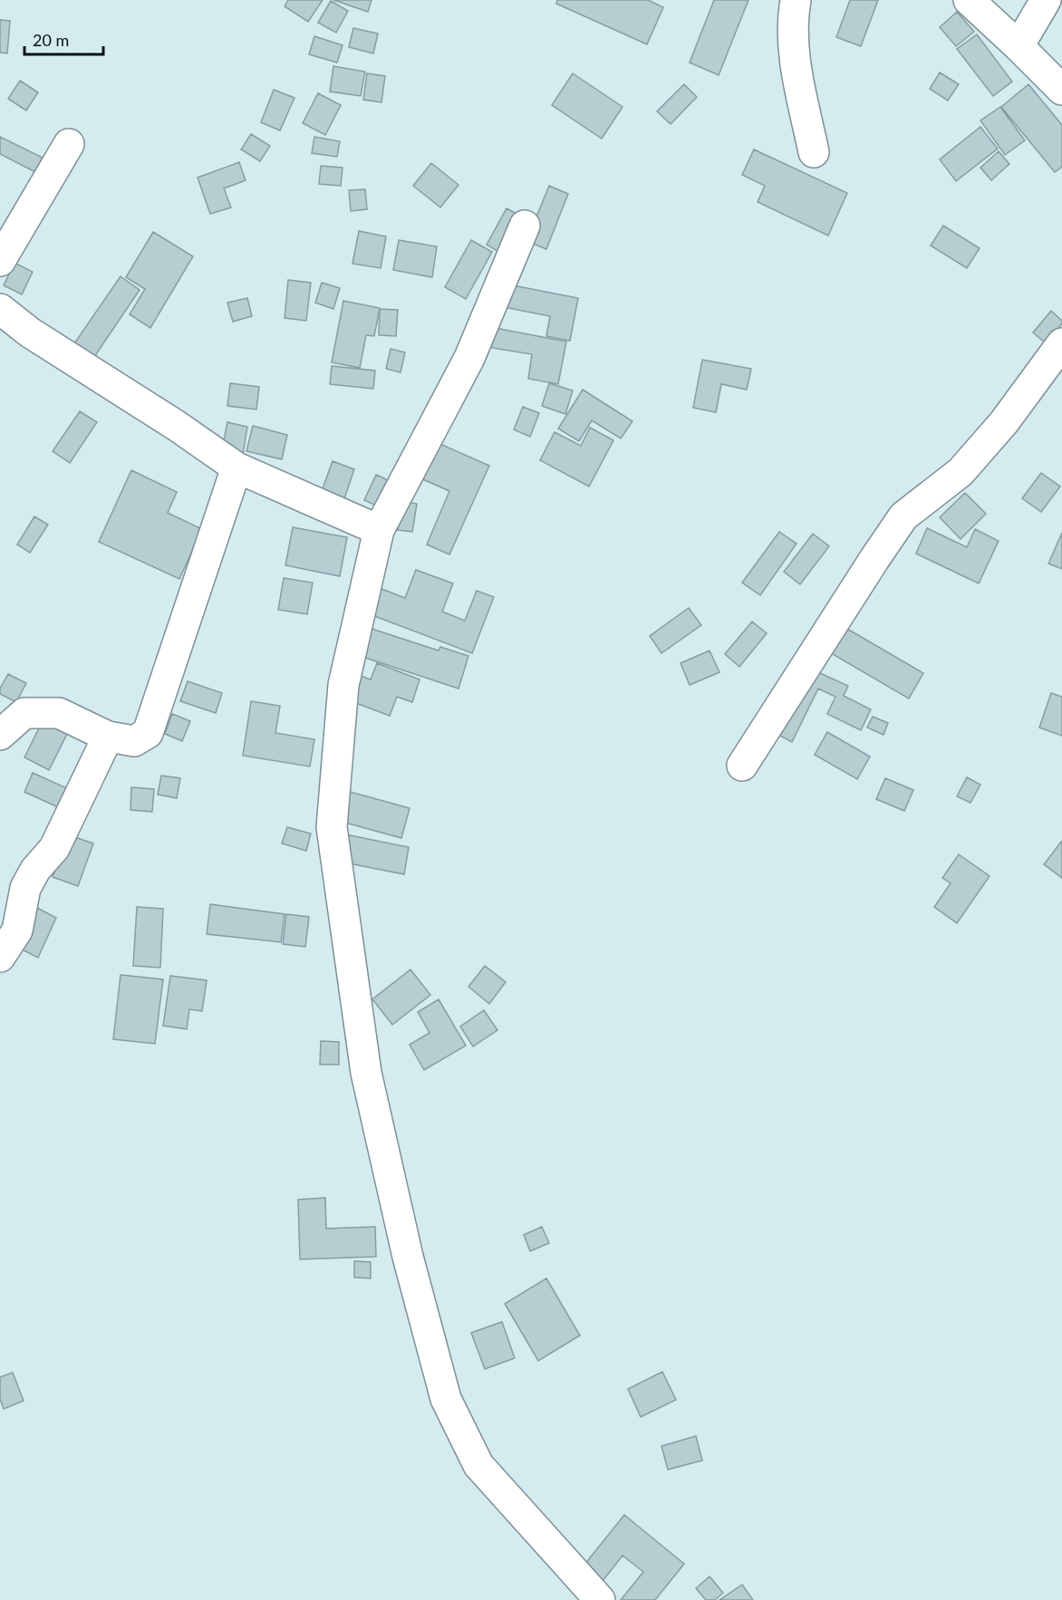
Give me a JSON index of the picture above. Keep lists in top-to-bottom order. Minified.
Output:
{"scale_bar":"20 m"}
